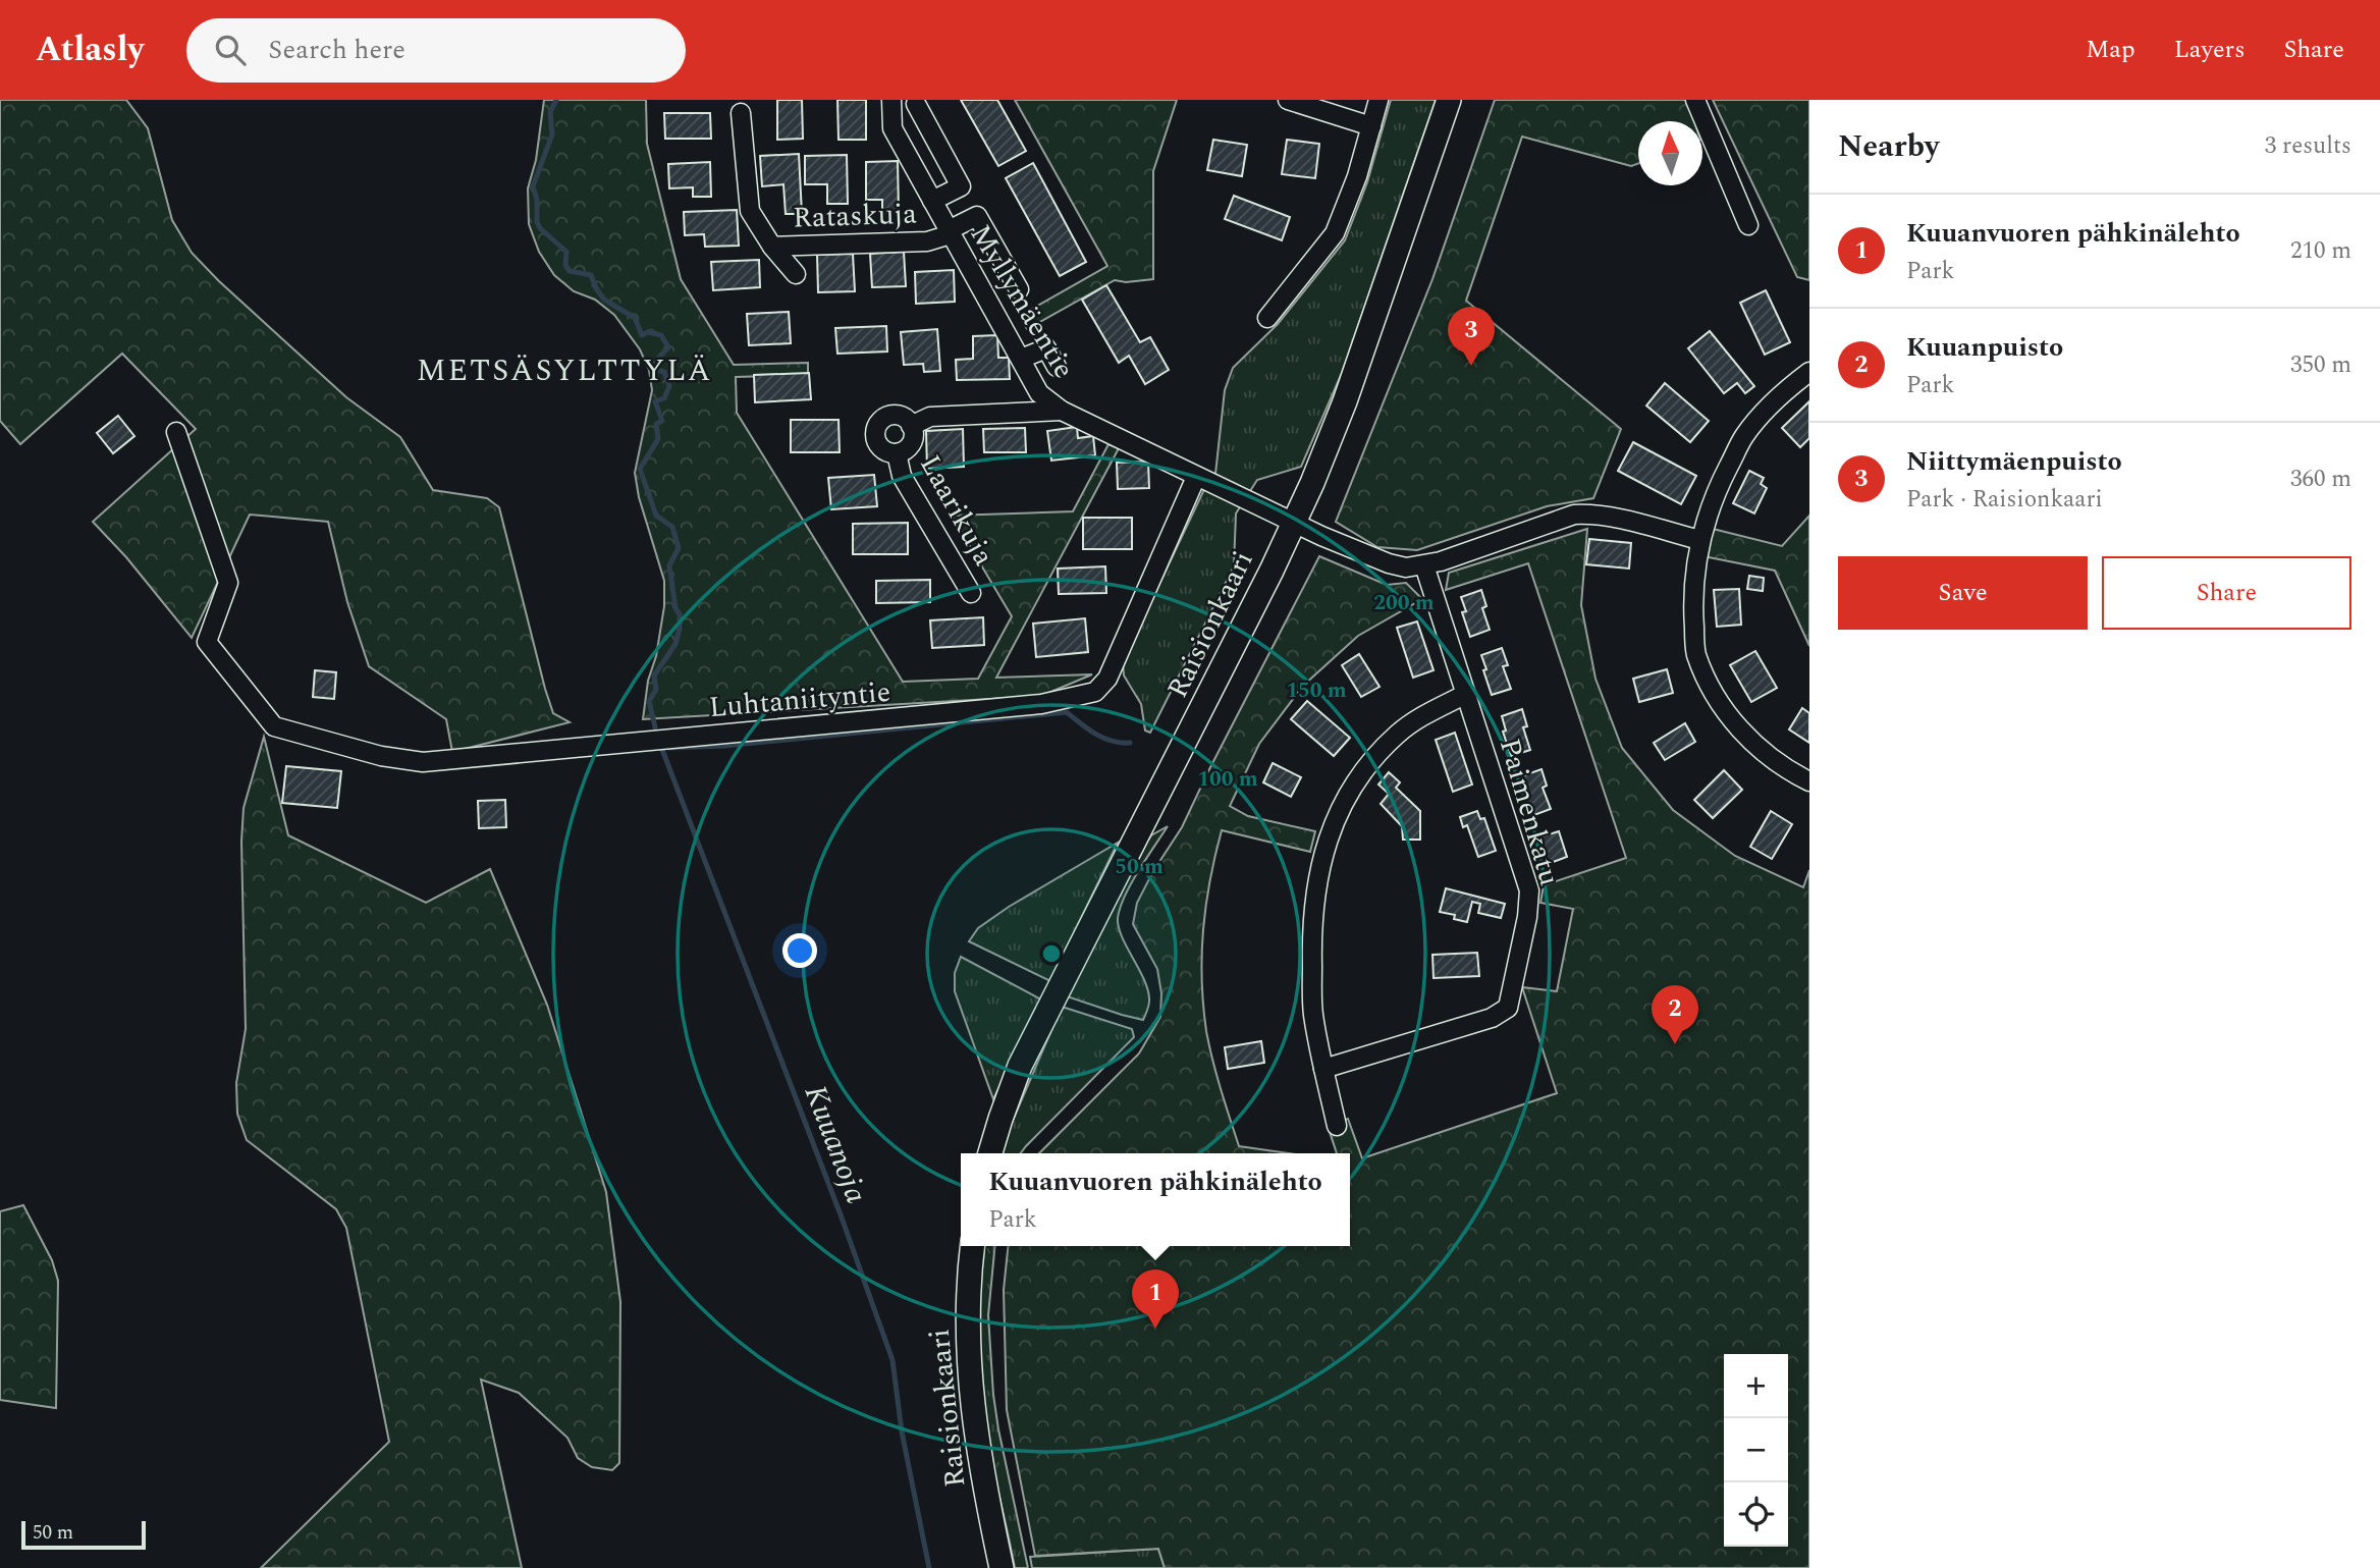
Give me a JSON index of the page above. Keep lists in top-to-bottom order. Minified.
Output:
{"streets":{"main road":["Raisionkaari"],"street":["Rataskuja","Myllymäentie","Laarikuja","Luhtaniityntie","Paimenkatu"]},"crossings":[["Rataskuja","Myllymäentie"],["Myllymäentie","Laarikuja"],["Myllymäentie","Raisionkaari"],["Myllymäentie","Luhtaniityntie"],["Myllymäentie","Paimenkatu"]],"districts":["METSÄSYLTTYLÄ"],"water":["Kuuanoja"],"scale_bar":"50 m","north":"top","page":{"header":"Atlasly","search":"Search here","nav":["Map","Layers","Share"],"heading":["Nearby","3 results"],"list":[{"mark":"1","name":"Kuuanvuoren pähkinälehto","note":"Park","value":"210 m"},{"mark":"2","name":"Kuuanpuisto","note":"Park","value":"350 m"},{"mark":"3","name":"Niittymäenpuisto","note":"Park · Raisionkaari","value":"360 m"}],"pins":["3","2","1"],"buttons":["Save","Share"],"popup":["Kuuanvuoren pähkinälehto","Park"],"map_buttons":["+","−"],"scale":"50 m"},"rings":["200 m","150 m","100 m","50 m"]}
